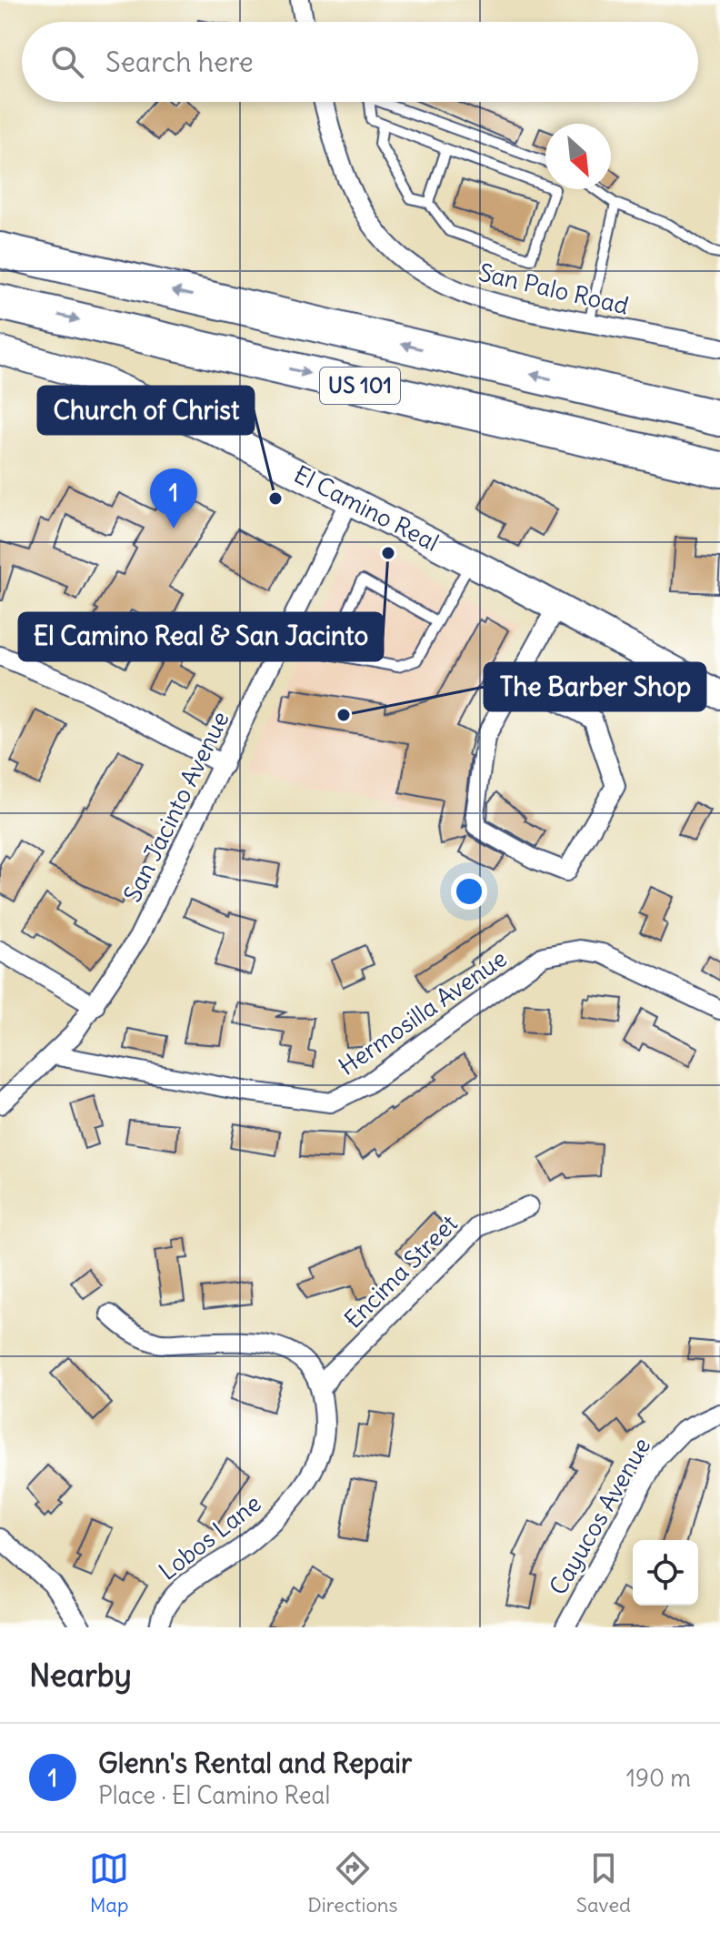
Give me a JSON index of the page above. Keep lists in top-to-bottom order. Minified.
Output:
{"streets":{"highway":["US 101"],"main road":["El Camino Real"],"street":["San Palo Road","San Jacinto Avenue","Hermosilla Avenue","Encima Street","Cayucos Avenue","Lobos Lane"]},"crossings":[["El Camino Real","San Jacinto Avenue"],["San Jacinto Avenue","Hermosilla Avenue"],["Encima Street","Lobos Lane"]],"places":["Church of Christ","El Camino Real & San Jacinto","The Barber Shop"],"north":"bottom right","page":{"search":"Search here","pins":"1","heading":"Nearby","list":[{"mark":"1","name":"Glenn's Rental and Repair","note":"Place · El Camino Real","value":"190 m"}],"nav":["Map","Directions","Saved"]}}
